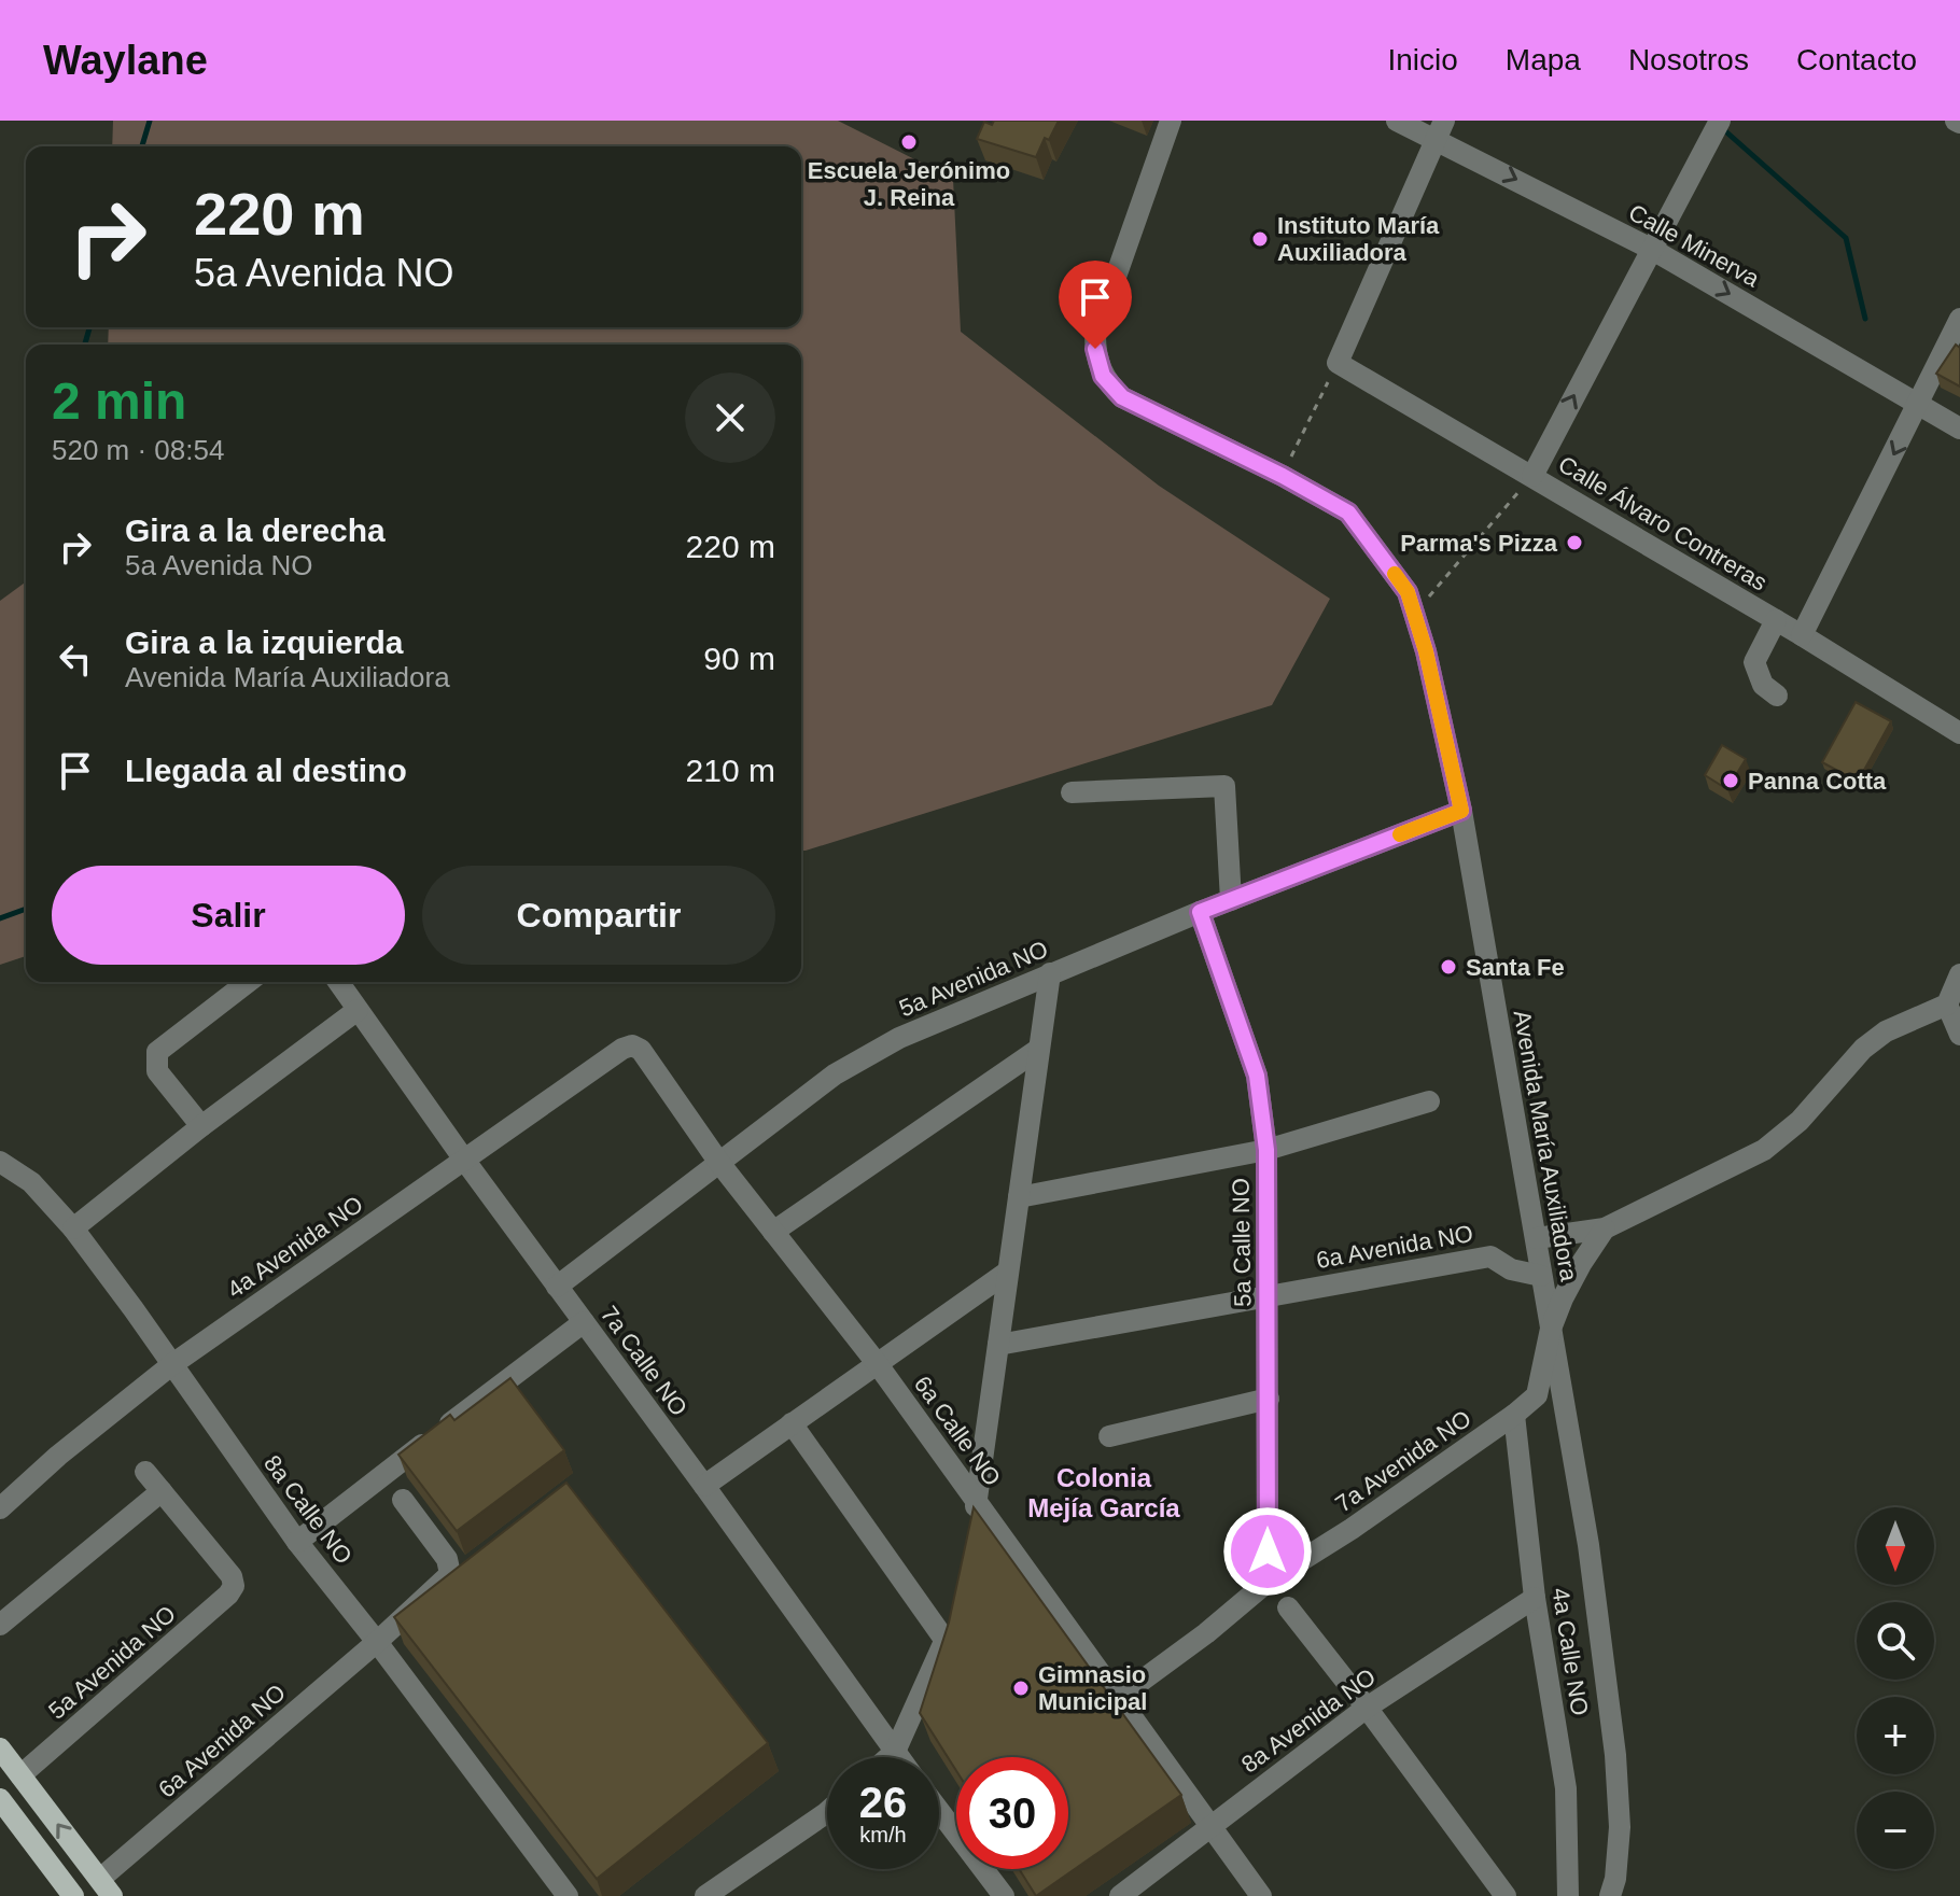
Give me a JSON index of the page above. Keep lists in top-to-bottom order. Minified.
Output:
{"streets":{"street":["Calle Minerva","Calle Álvaro Contreras","5a Avenida NO","Avenida María Auxiliadora","5a Calle NO","4a Avenida NO","6a Avenida NO","7a Calle NO","6a Calle NO","7a Avenida NO","8a Calle NO","4a Calle NO","8a Avenida NO"]},"crossings":[["5a Avenida NO","Avenida María Auxiliadora"],["5a Avenida NO","5a Calle NO"],["5a Avenida NO","7a Calle NO"],["5a Avenida NO","6a Calle NO"],["Avenida María Auxiliadora","6a Avenida NO"],["Avenida María Auxiliadora","7a Avenida NO"],["5a Calle NO","6a Avenida NO"],["5a Calle NO","7a Avenida NO"],["4a Avenida NO","7a Calle NO"],["4a Avenida NO","6a Calle NO"],["4a Avenida NO","8a Calle NO"],["6a Avenida NO","8a Calle NO"],["6a Calle NO","7a Avenida NO"],["6a Calle NO","8a Avenida NO"],["7a Avenida NO","4a Calle NO"],["4a Calle NO","8a Avenida NO"]],"one_way":["Calle Minerva"],"districts":["Colonia Mejía García"],"places":["Escuela Jerónimo J. Reina","Instituto María Auxiliadora","Parma's Pizza","Panna Cotta","Santa Fe","Gimnasio Municipal"],"north":"bottom","page":{"header":"Waylane","nav":["Inicio","Mapa","Nosotros","Contacto"],"turn":["220 m","5a Avenida NO"],"heading":["2 min","520 m · 08:54"],"list":[{"name":"Gira a la derecha","note":"5a Avenida NO","value":"220 m"},{"name":"Gira a la izquierda","note":"Avenida María Auxiliadora","value":"90 m"},{"name":"Llegada al destino","value":"210 m"}],"buttons":["Salir","Compartir"],"map_buttons":["+","−"],"speed":"26 km/h","limit":"30"}}
